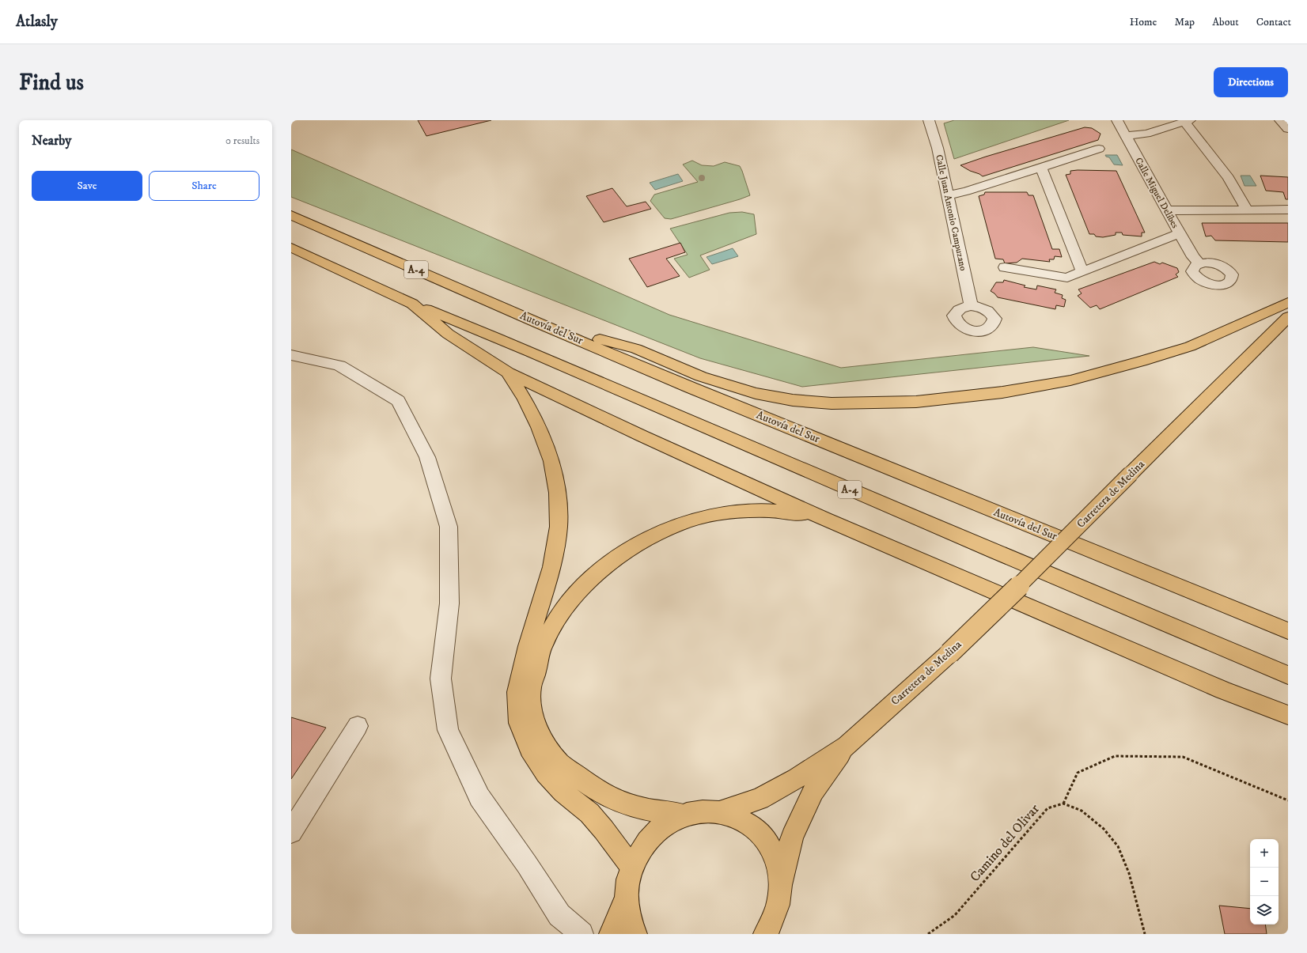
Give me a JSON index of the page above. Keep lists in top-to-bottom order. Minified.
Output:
{"streets":{"main road":["A-4","Autovía del Sur","Carretera de Medina"],"street":["Calle Miguel Delibes","Calle Juan Antonio Campuzano"],"path":["Camino del Olivar"]},"page":{"header":"Atlasly","nav":["Home","Map","About","Contact"],"buttons":["Directions",["Save","Share"]],"title":"Find us","heading":["Nearby","0 results"],"map_buttons":["+","−"]}}
